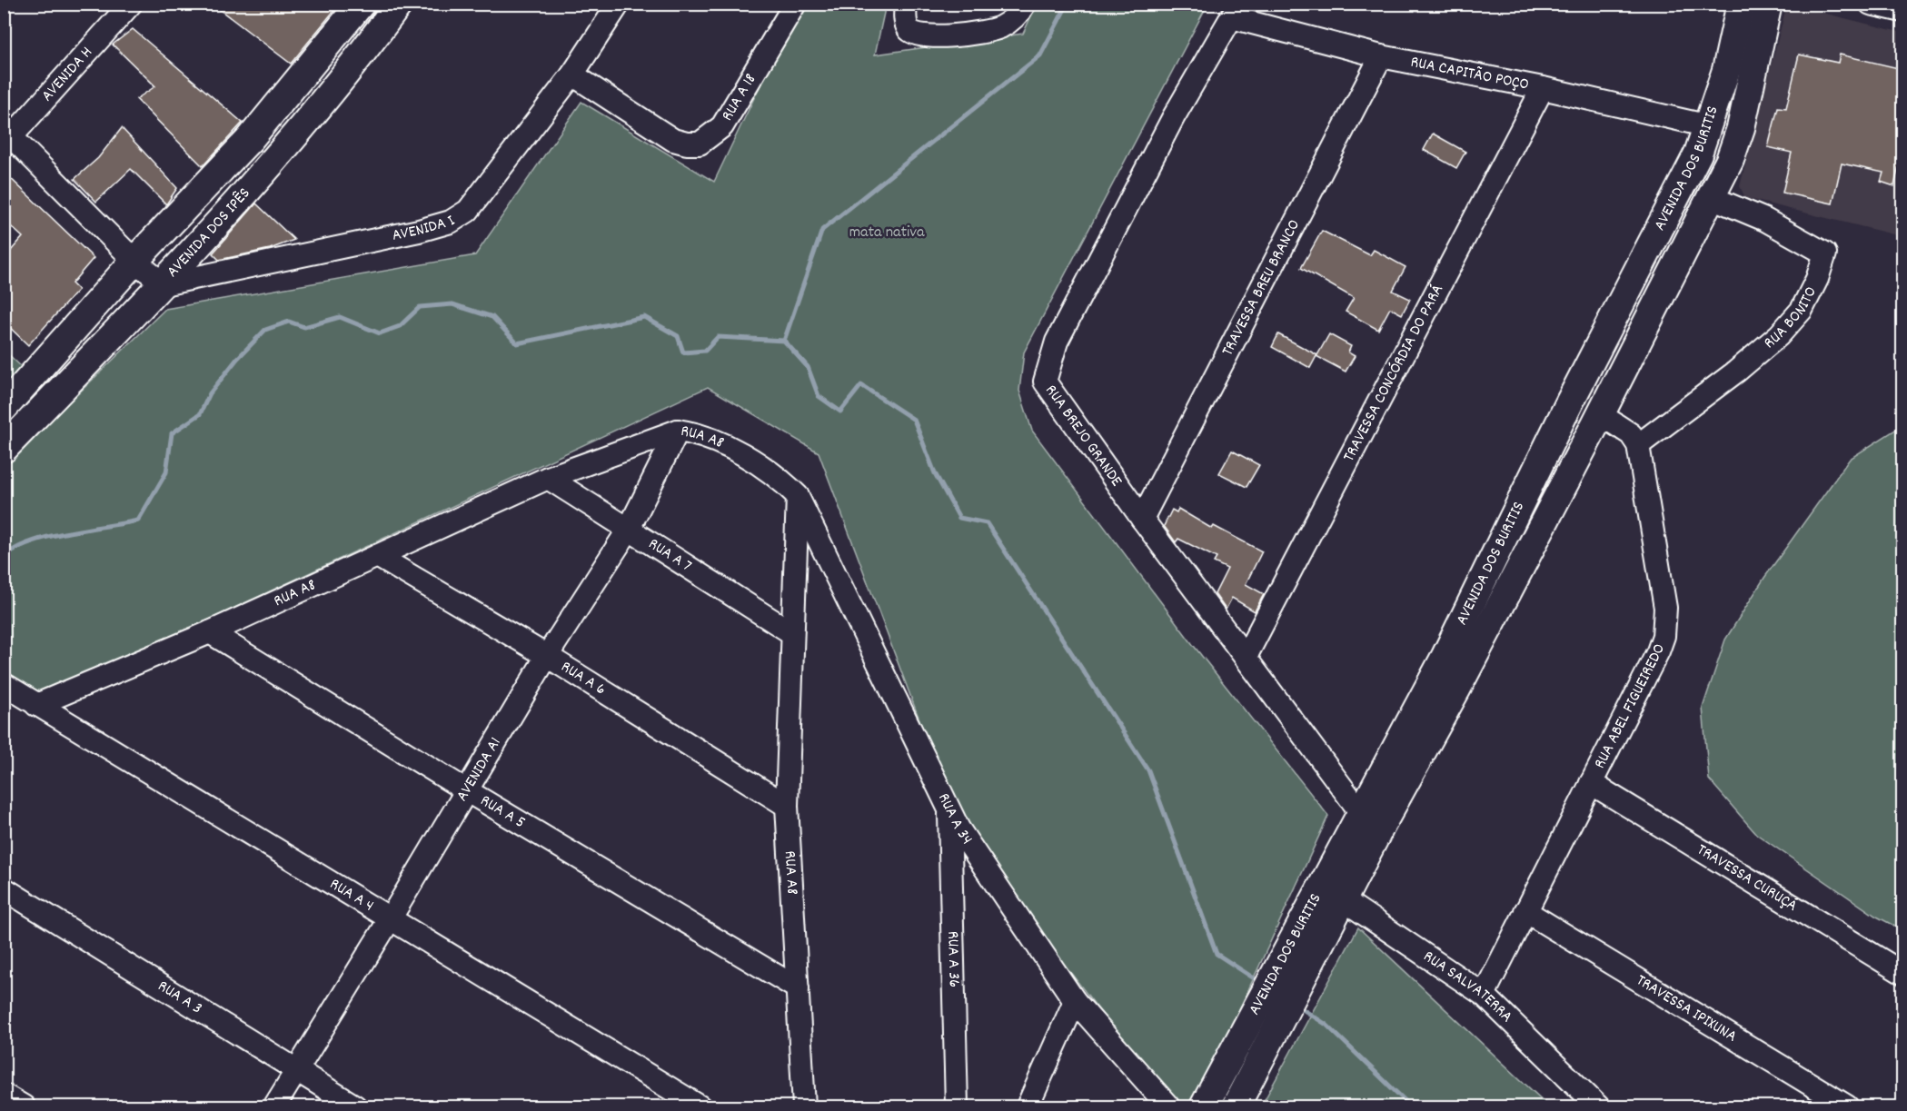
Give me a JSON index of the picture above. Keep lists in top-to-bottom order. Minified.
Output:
{"streets":{"main road":["AVENIDA DOS BURITIS","AVENIDA DOS IPÊS"],"street":["RUA CAPITÃO POÇO","AVENIDA H","RUA A 18","AVENIDA I","TRAVESSA BREU BRANCO","RUA BONITO","TRAVESSA CONCÓRDIA DO PARÁ","RUA BREJO GRANDE","RUA A8","RUA A 7","RUA A 6","RUA ABEL FIGUEIREDO","AVENIDA A1","RUA A 5","RUA A 34","TRAVESSA CURUÇÁ","RUA A 4","RUA A 36","RUA SALVATERRA","RUA A 3","TRAVESSA IPIXUNA"]},"crossings":[["RUA CAPITÃO POÇO","AVENIDA DOS BURITIS"],["RUA CAPITÃO POÇO","TRAVESSA BREU BRANCO"],["RUA CAPITÃO POÇO","TRAVESSA CONCÓRDIA DO PARÁ"],["RUA CAPITÃO POÇO","RUA BREJO GRANDE"],["RUA A 18","AVENIDA I"],["AVENIDA DOS BURITIS","RUA BONITO"],["AVENIDA DOS BURITIS","RUA BREJO GRANDE"],["AVENIDA DOS BURITIS","RUA SALVATERRA"],["AVENIDA I","AVENIDA DOS IPÊS"],["TRAVESSA BREU BRANCO","RUA BREJO GRANDE"],["RUA BONITO","RUA ABEL FIGUEIREDO"],["TRAVESSA CONCÓRDIA DO PARÁ","RUA BREJO GRANDE"],["RUA A8","RUA A 7"],["RUA A8","RUA A 6"],["RUA A8","AVENIDA A1"],["RUA A8","RUA A 5"],["RUA A8","RUA A 34"],["RUA A8","RUA A 4"],["RUA A 7","AVENIDA A1"],["RUA A 6","AVENIDA A1"],["RUA ABEL FIGUEIREDO","TRAVESSA CURUÇÁ"],["RUA ABEL FIGUEIREDO","RUA SALVATERRA"],["RUA ABEL FIGUEIREDO","TRAVESSA IPIXUNA"],["AVENIDA A1","RUA A 5"],["AVENIDA A1","RUA A 4"],["AVENIDA A1","RUA A 3"],["RUA A 34","RUA A 36"]],"parks":["mata nativa"]}
